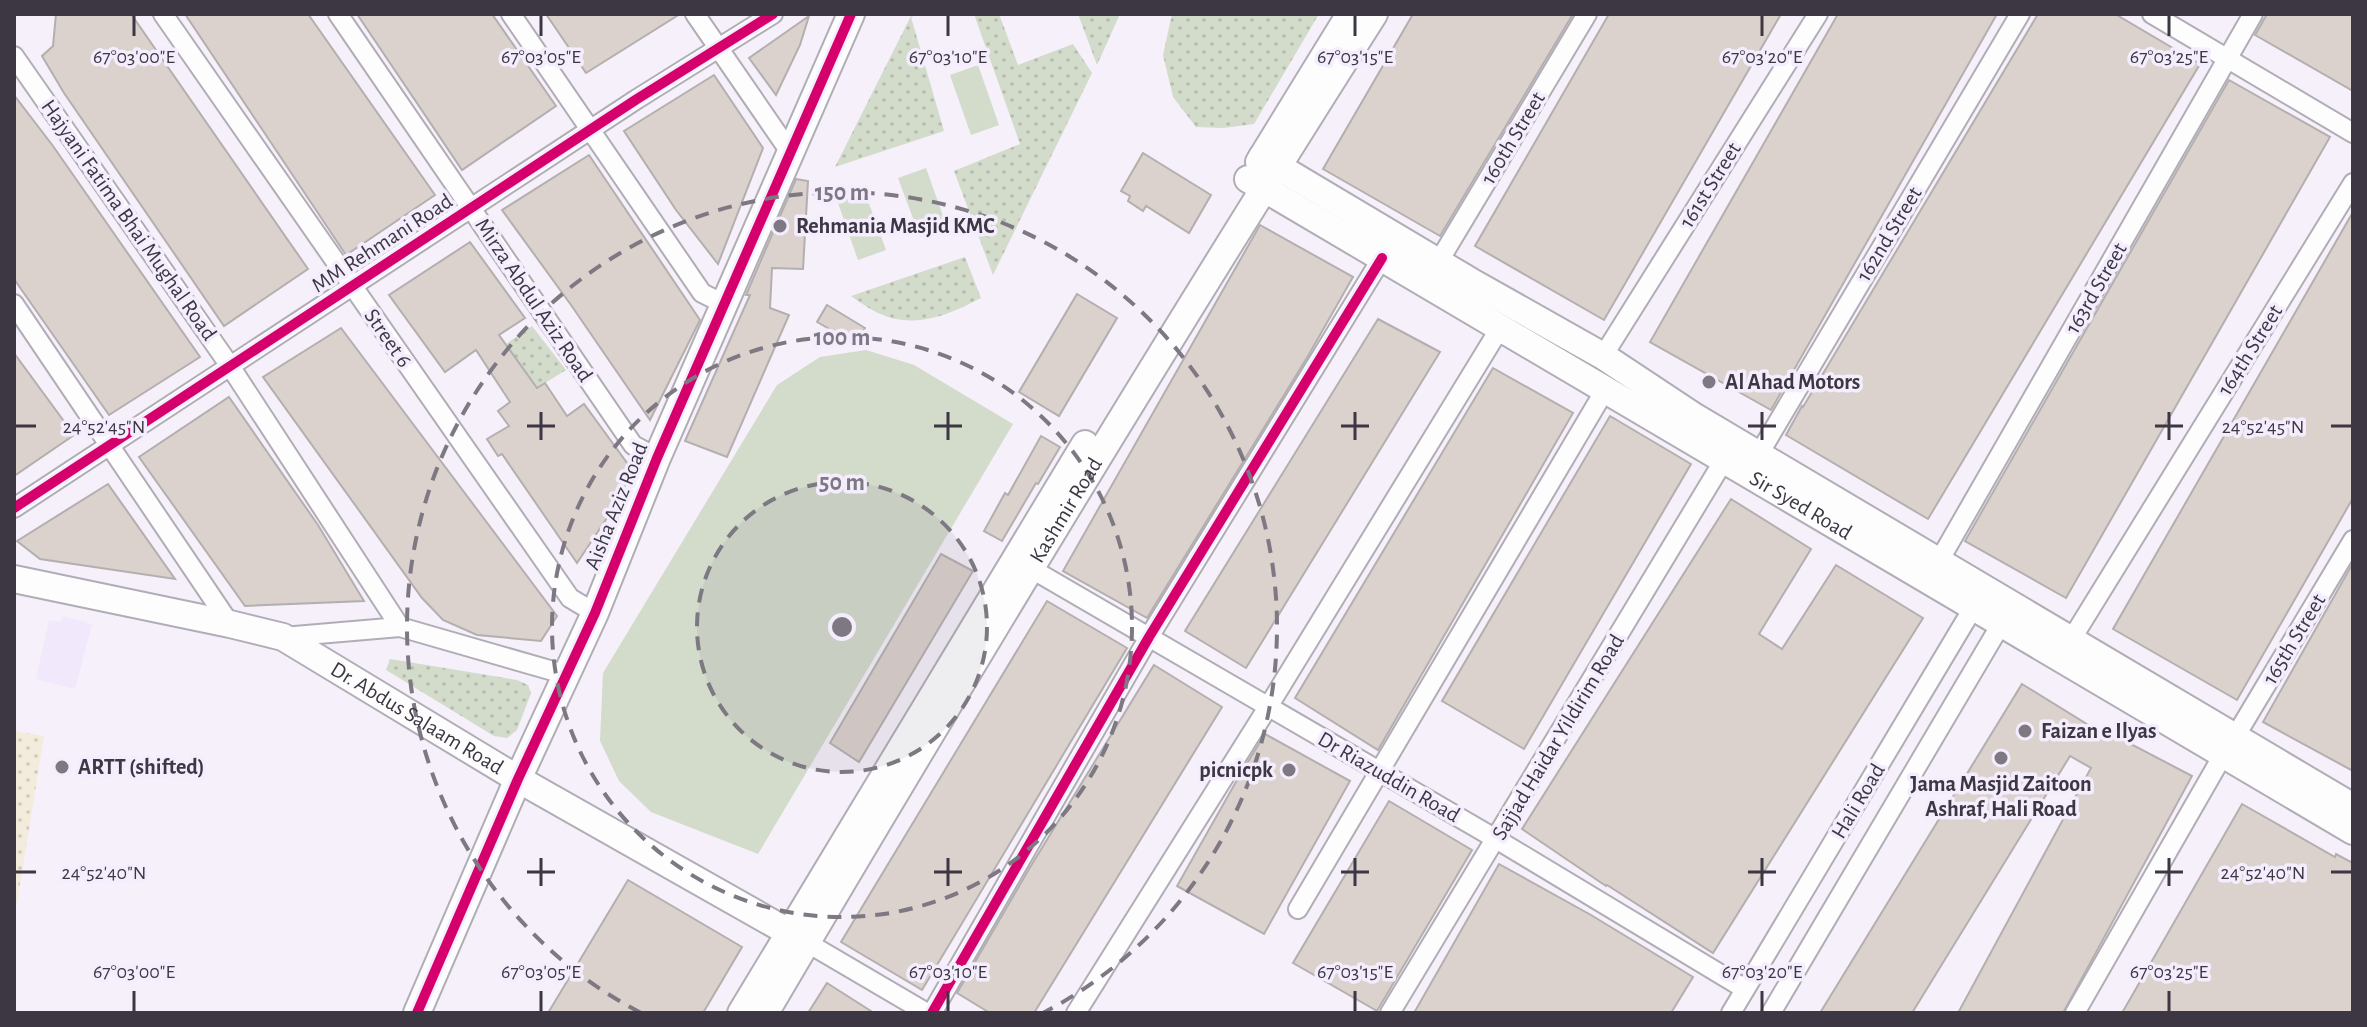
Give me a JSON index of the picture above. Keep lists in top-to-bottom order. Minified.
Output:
{"streets":{"main road":["Sir Syed Road","Aisha Aziz Road","Kashmir Road","Dr. Abdus Salaam Road"],"street":["160th Street","161st Street","Hajyani Fatima Bhai Mughal Road","162nd Street","MM Rehmani Road","163rd Street","Mirza Abdul Aziz Road","Street 6","164th Street","165th Street","Sajjad Haidar Yildirim Road","Dr Riazuddin Road","Hali Road"]},"crossings":[["160th Street","Sir Syed Road"],["161st Street","Sir Syed Road"],["Hajyani Fatima Bhai Mughal Road","MM Rehmani Road"],["162nd Street","Sir Syed Road"],["MM Rehmani Road","Mirza Abdul Aziz Road"],["MM Rehmani Road","Street 6"],["163rd Street","Sir Syed Road"],["Mirza Abdul Aziz Road","Aisha Aziz Road"],["Street 6","Aisha Aziz Road"],["164th Street","Sir Syed Road"],["Sir Syed Road","Kashmir Road"],["Sir Syed Road","165th Street"],["Sir Syed Road","Sajjad Haidar Yildirim Road"],["Sir Syed Road","Hali Road"],["Aisha Aziz Road","Dr. Abdus Salaam Road"],["Kashmir Road","Dr. Abdus Salaam Road"],["Kashmir Road","Dr Riazuddin Road"],["Sajjad Haidar Yildirim Road","Dr Riazuddin Road"],["Dr Riazuddin Road","Hali Road"]],"places":["Rehmania Masjid KMC","Al Ahad Motors","Faizan e Ilyas","Jama Masjid Zaitoon Ashraf, Hali Road","ARTT (shifted)","picnicpk"],"coordinates":["67°03'00\"E","67°03'05\"E","67°03'10\"E","67°03'15\"E","67°03'20\"E","67°03'25\"E","24°52'45\"N","24°52'40\"N"],"rings":["150 m","100 m","50 m"]}
